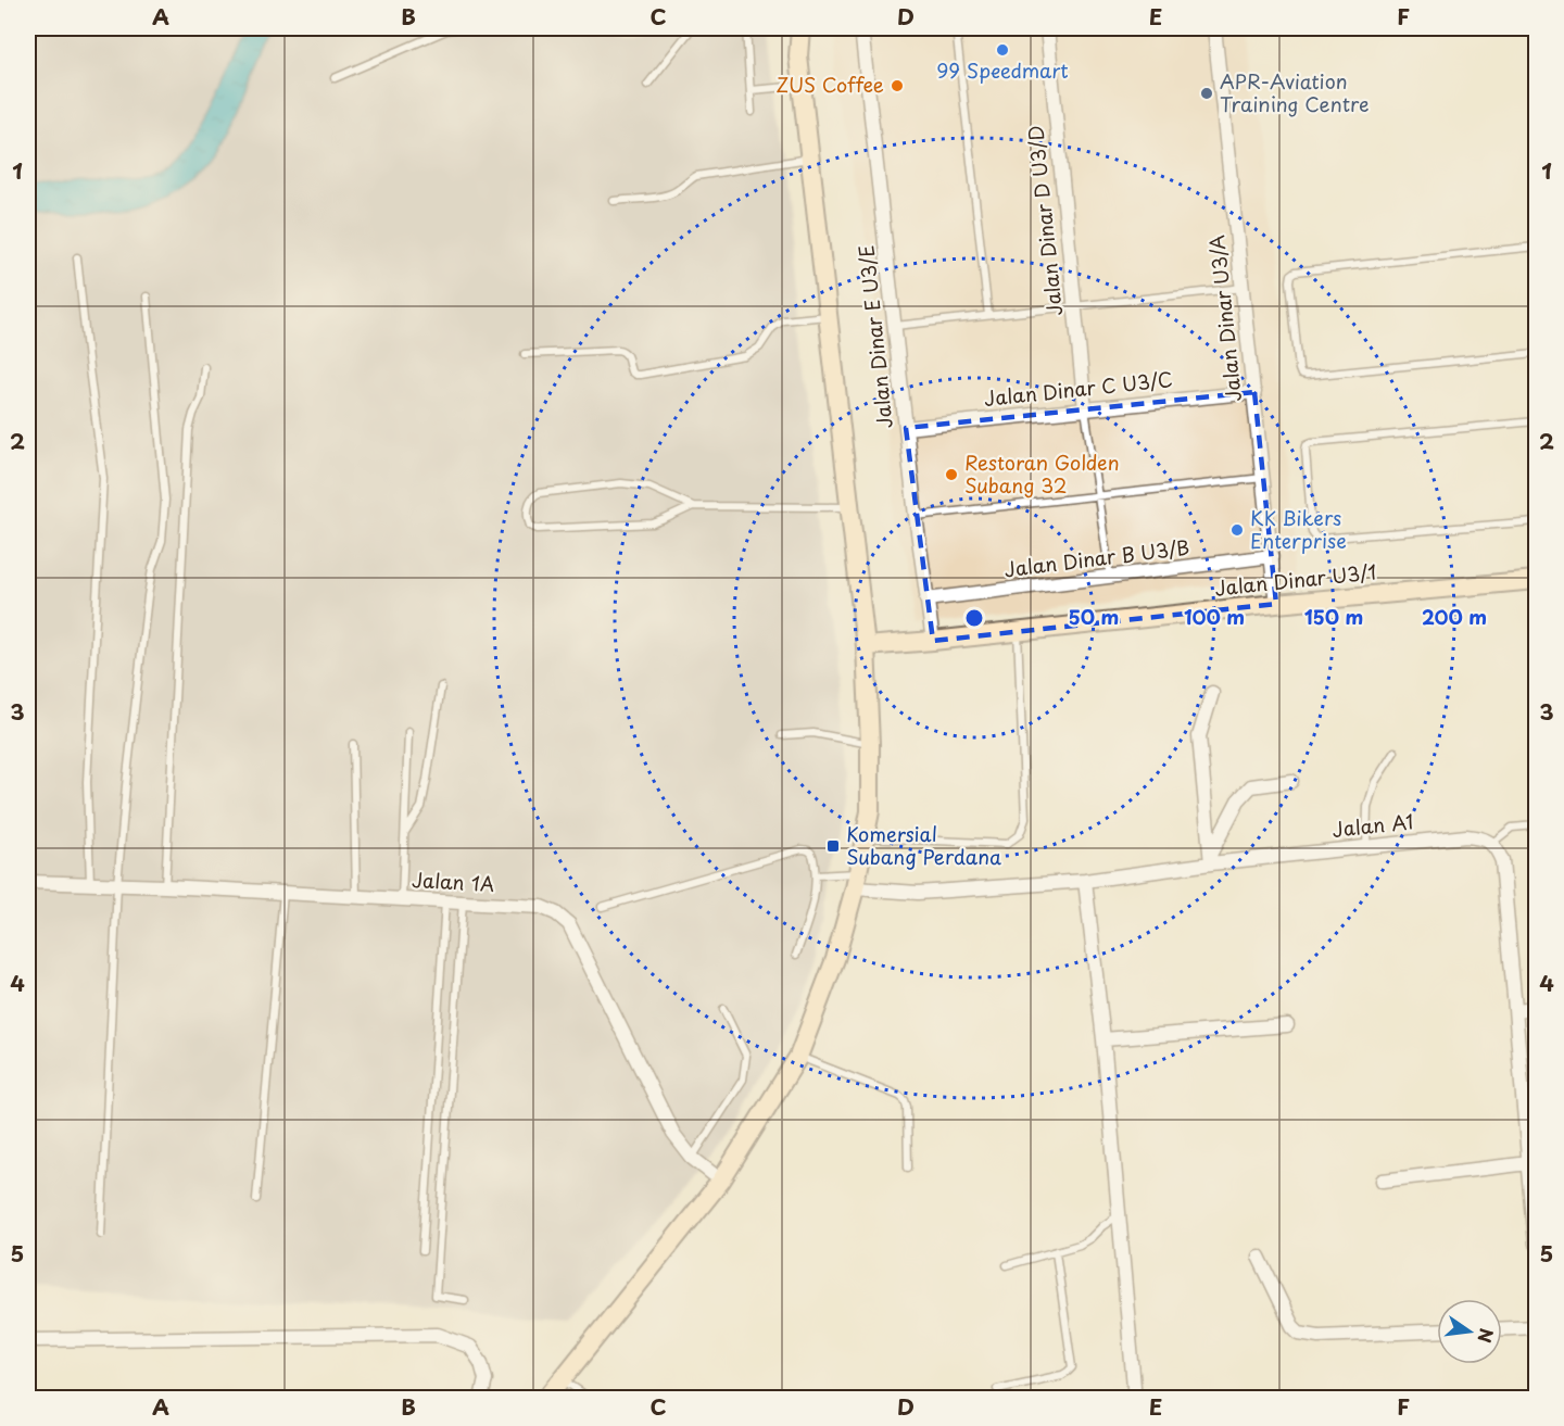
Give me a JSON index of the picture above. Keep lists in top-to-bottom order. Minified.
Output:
{"streets":{"street":["Jalan Dinar D U3/D","Jalan Dinar U3/A","Jalan Dinar E U3/E","Jalan Dinar C U3/C","Jalan Dinar B U3/B","Jalan Dinar U3/1","Jalan A1","Jalan 1A"]},"crossings":[["Jalan Dinar D U3/D","Jalan Dinar C U3/C"],["Jalan Dinar U3/A","Jalan Dinar C U3/C"],["Jalan Dinar U3/A","Jalan Dinar B U3/B"],["Jalan Dinar U3/A","Jalan Dinar U3/1"],["Jalan Dinar E U3/E","Jalan Dinar C U3/C"],["Jalan Dinar E U3/E","Jalan Dinar B U3/B"],["Jalan Dinar E U3/E","Jalan Dinar U3/1"]],"places":{"other":["99 Speedmart","ZUS Coffee","APR-Aviation Training Centre","Restoran Golden Subang 32","KK Bikers Enterprise"],"transit":["Komersial Subang Perdana"]},"north":"right","grid":{"columns":["A","B","C","D","E","F"],"rows":["1","2","3","4","5"]},"rings":["50 m","100 m","150 m","200 m"]}
